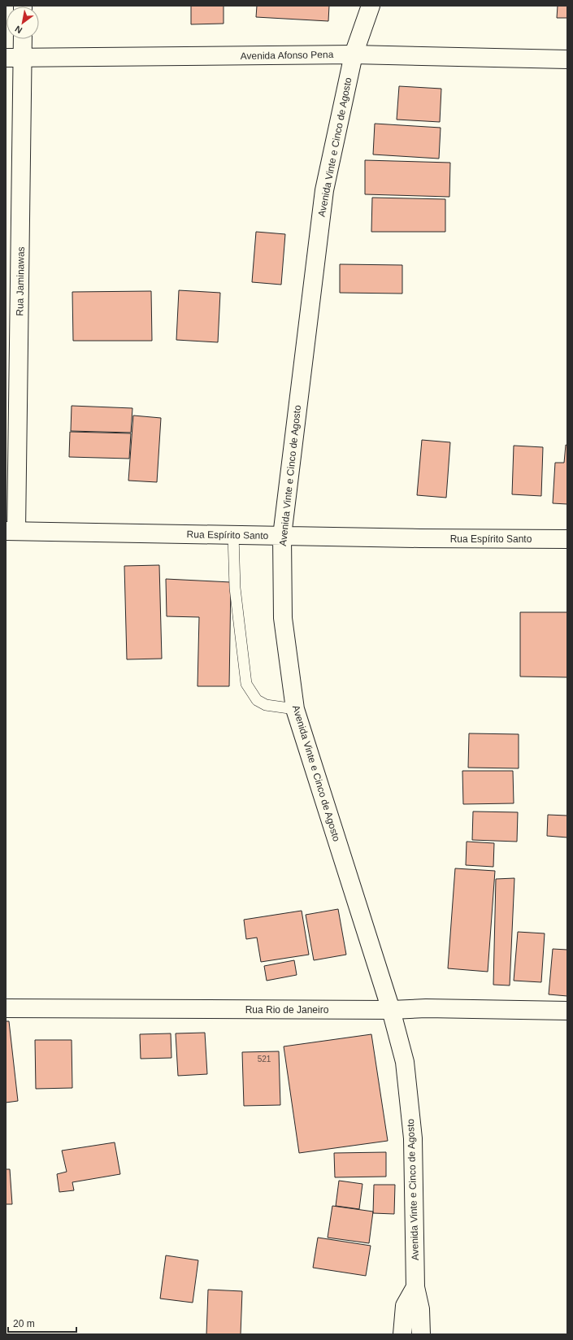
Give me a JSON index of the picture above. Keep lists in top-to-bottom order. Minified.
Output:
{"streets":{"street":["Avenida Afonso Pena","Avenida Vinte e Cinco de Agosto","Rua Jaminawas","Rua Espírito Santo","Rua Rio de Janeiro"]},"crossings":[["Avenida Afonso Pena","Avenida Vinte e Cinco de Agosto"],["Avenida Afonso Pena","Rua Jaminawas"],["Avenida Vinte e Cinco de Agosto","Rua Espírito Santo"],["Avenida Vinte e Cinco de Agosto","Rua Rio de Janeiro"],["Rua Jaminawas","Rua Espírito Santo"]],"house_numbers":["521"],"scale_bar":"20 m","north":"bottom left"}
